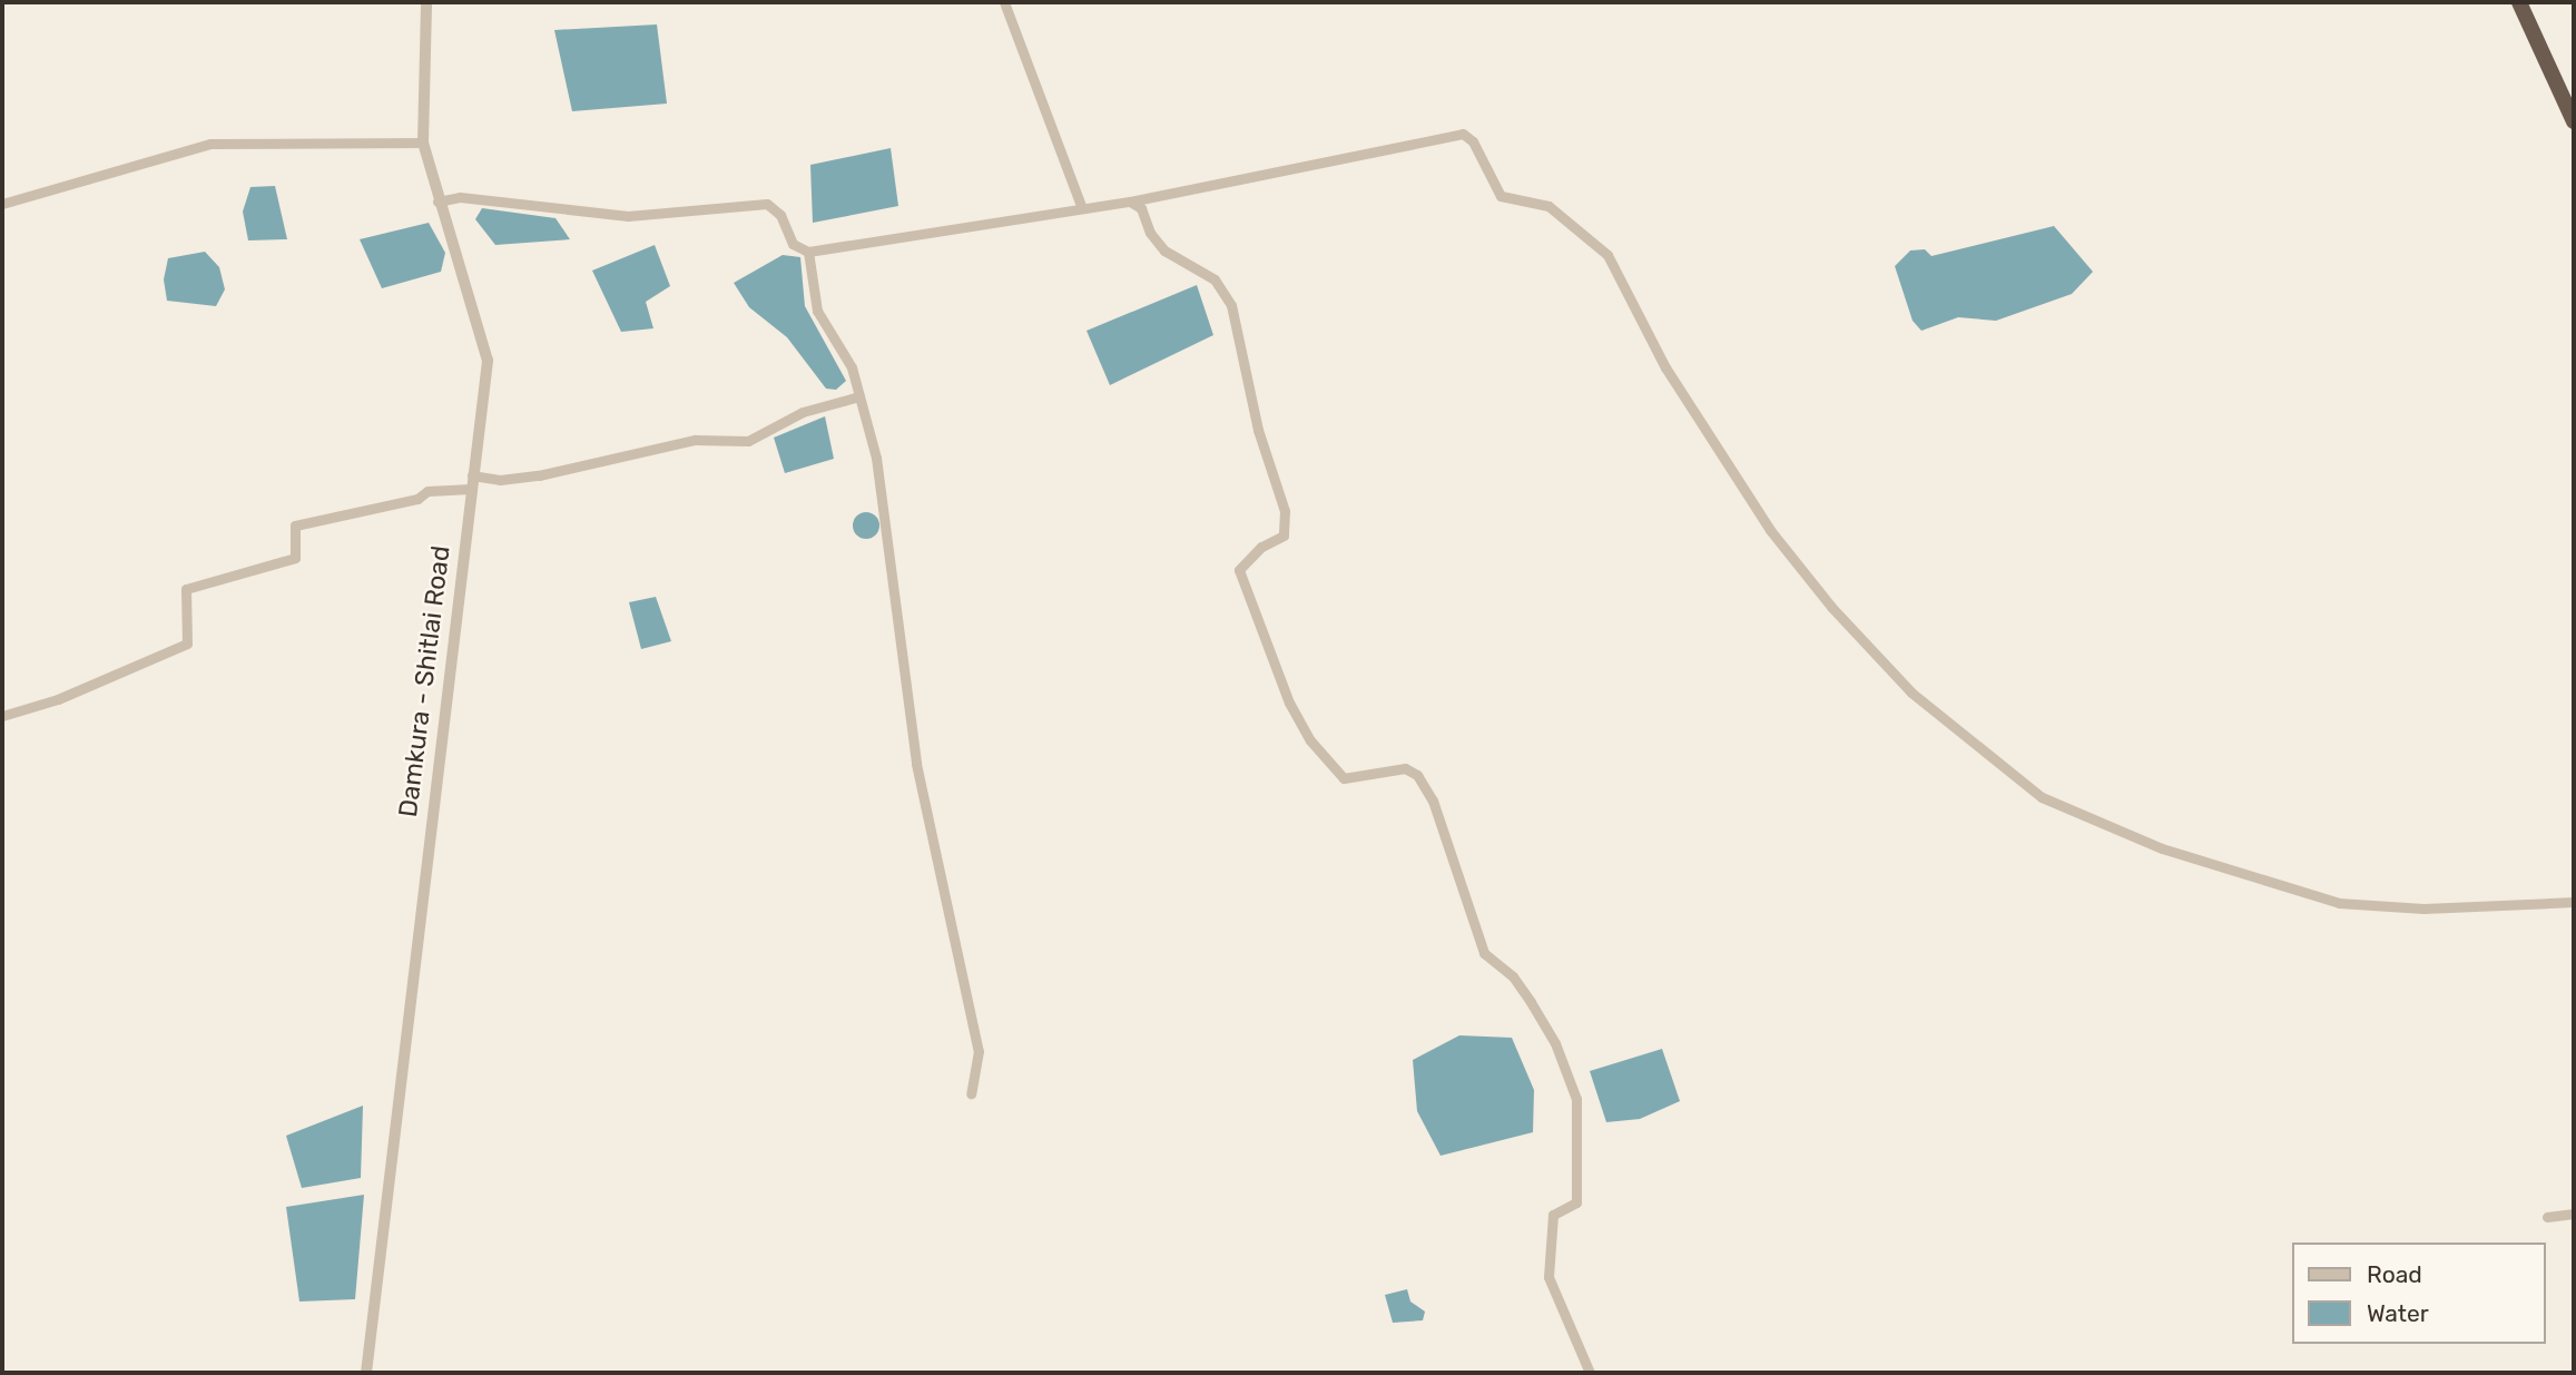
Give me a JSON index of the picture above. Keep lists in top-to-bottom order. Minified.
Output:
{"streets":{"street":["Damkura - Shitlai Road"]},"legend":["Road","Water"]}
